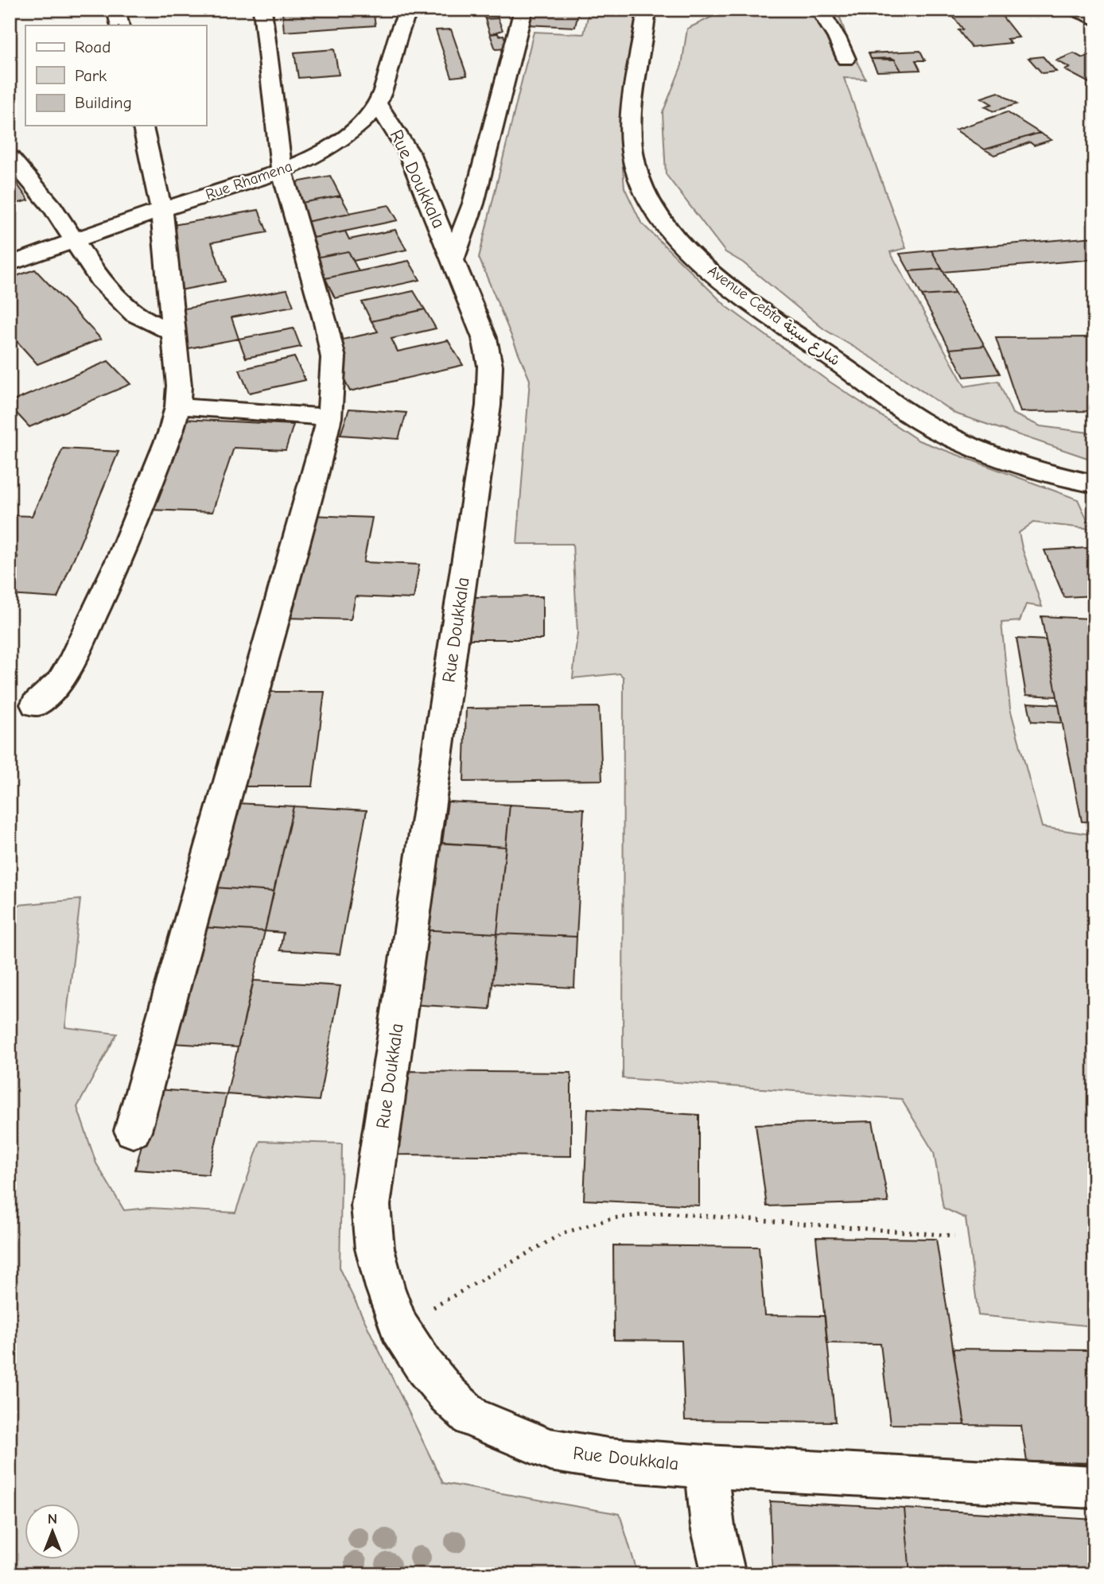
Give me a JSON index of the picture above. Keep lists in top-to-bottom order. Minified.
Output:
{"streets":{"street":["Rue Doukkala","Rue Rhamena","Avenue Cebta شارع سبتة"]},"crossings":[["Rue Doukkala","Rue Rhamena"]],"legend":["Road","Park","Building"],"north":"top"}
